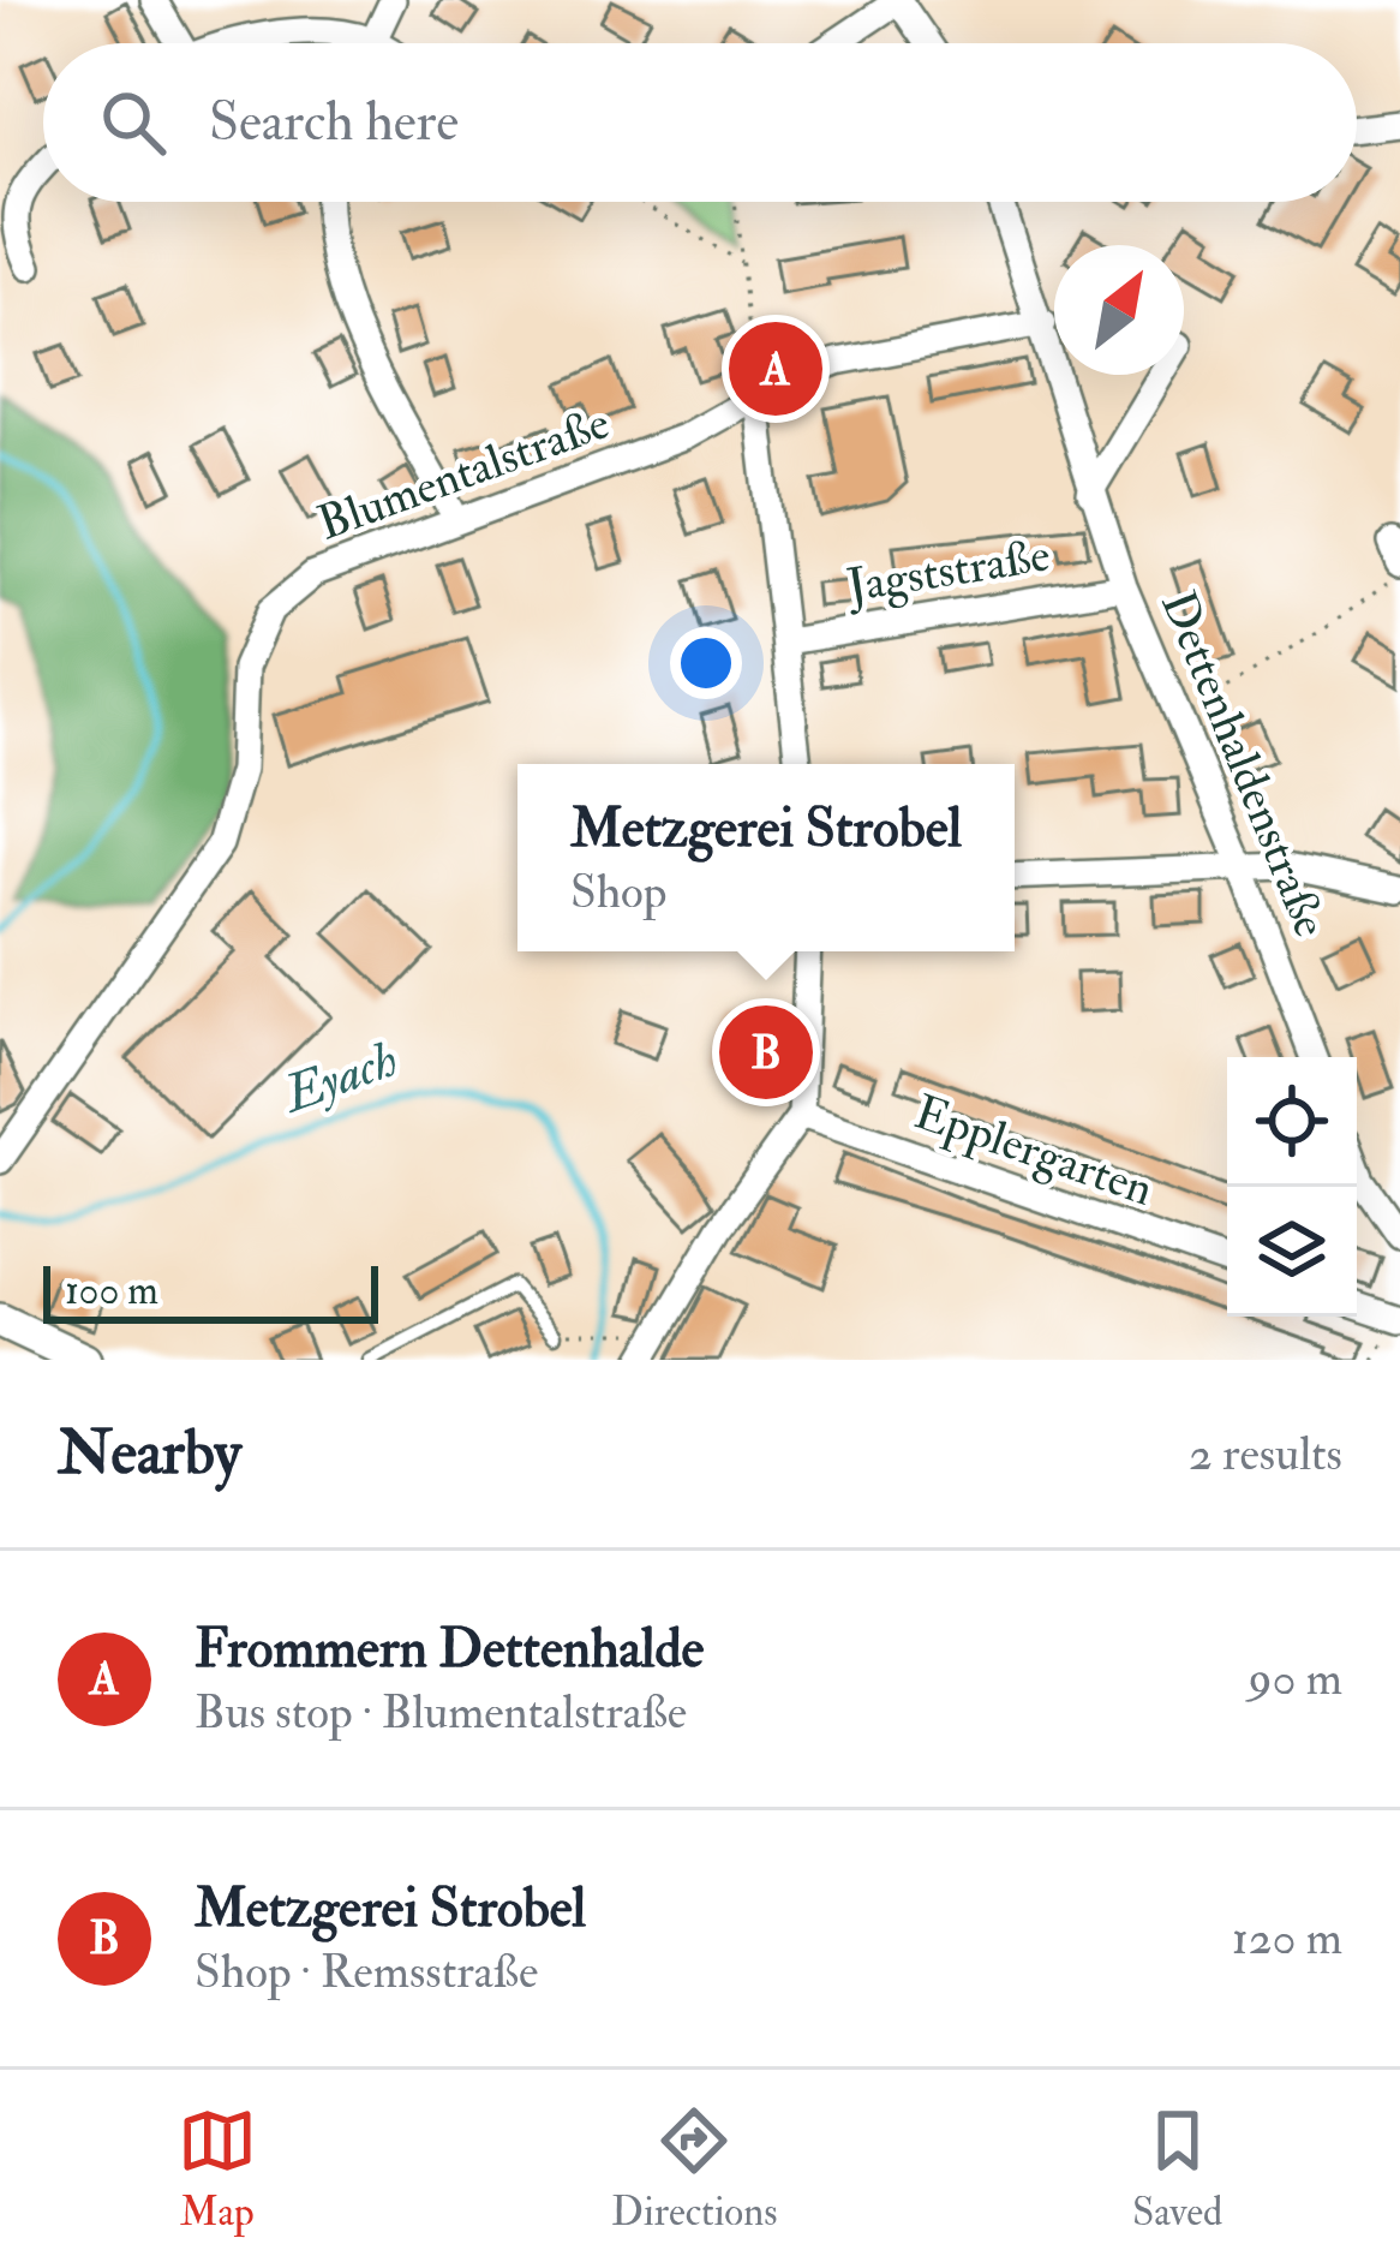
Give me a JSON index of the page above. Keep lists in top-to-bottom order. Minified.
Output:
{"streets":{"street":["Blumentalstraße","Jagststraße","Dettenhaldenstraße","Epplergarten"]},"crossings":[["Blumentalstraße","Dettenhaldenstraße"],["Jagststraße","Dettenhaldenstraße"]],"water":["Eyach"],"scale_bar":"100 m","north":"top right","page":{"search":"Search here","pins":["A","B"],"popup":["Metzgerei Strobel","Shop"],"scale":"100 m","heading":["Nearby","2 results"],"list":[{"mark":"A","name":"Frommern Dettenhalde","note":"Bus stop · Blumentalstraße","value":"90 m"},{"mark":"B","name":"Metzgerei Strobel","note":"Shop · Remsstraße","value":"120 m"}],"nav":["Map","Directions","Saved"]}}
